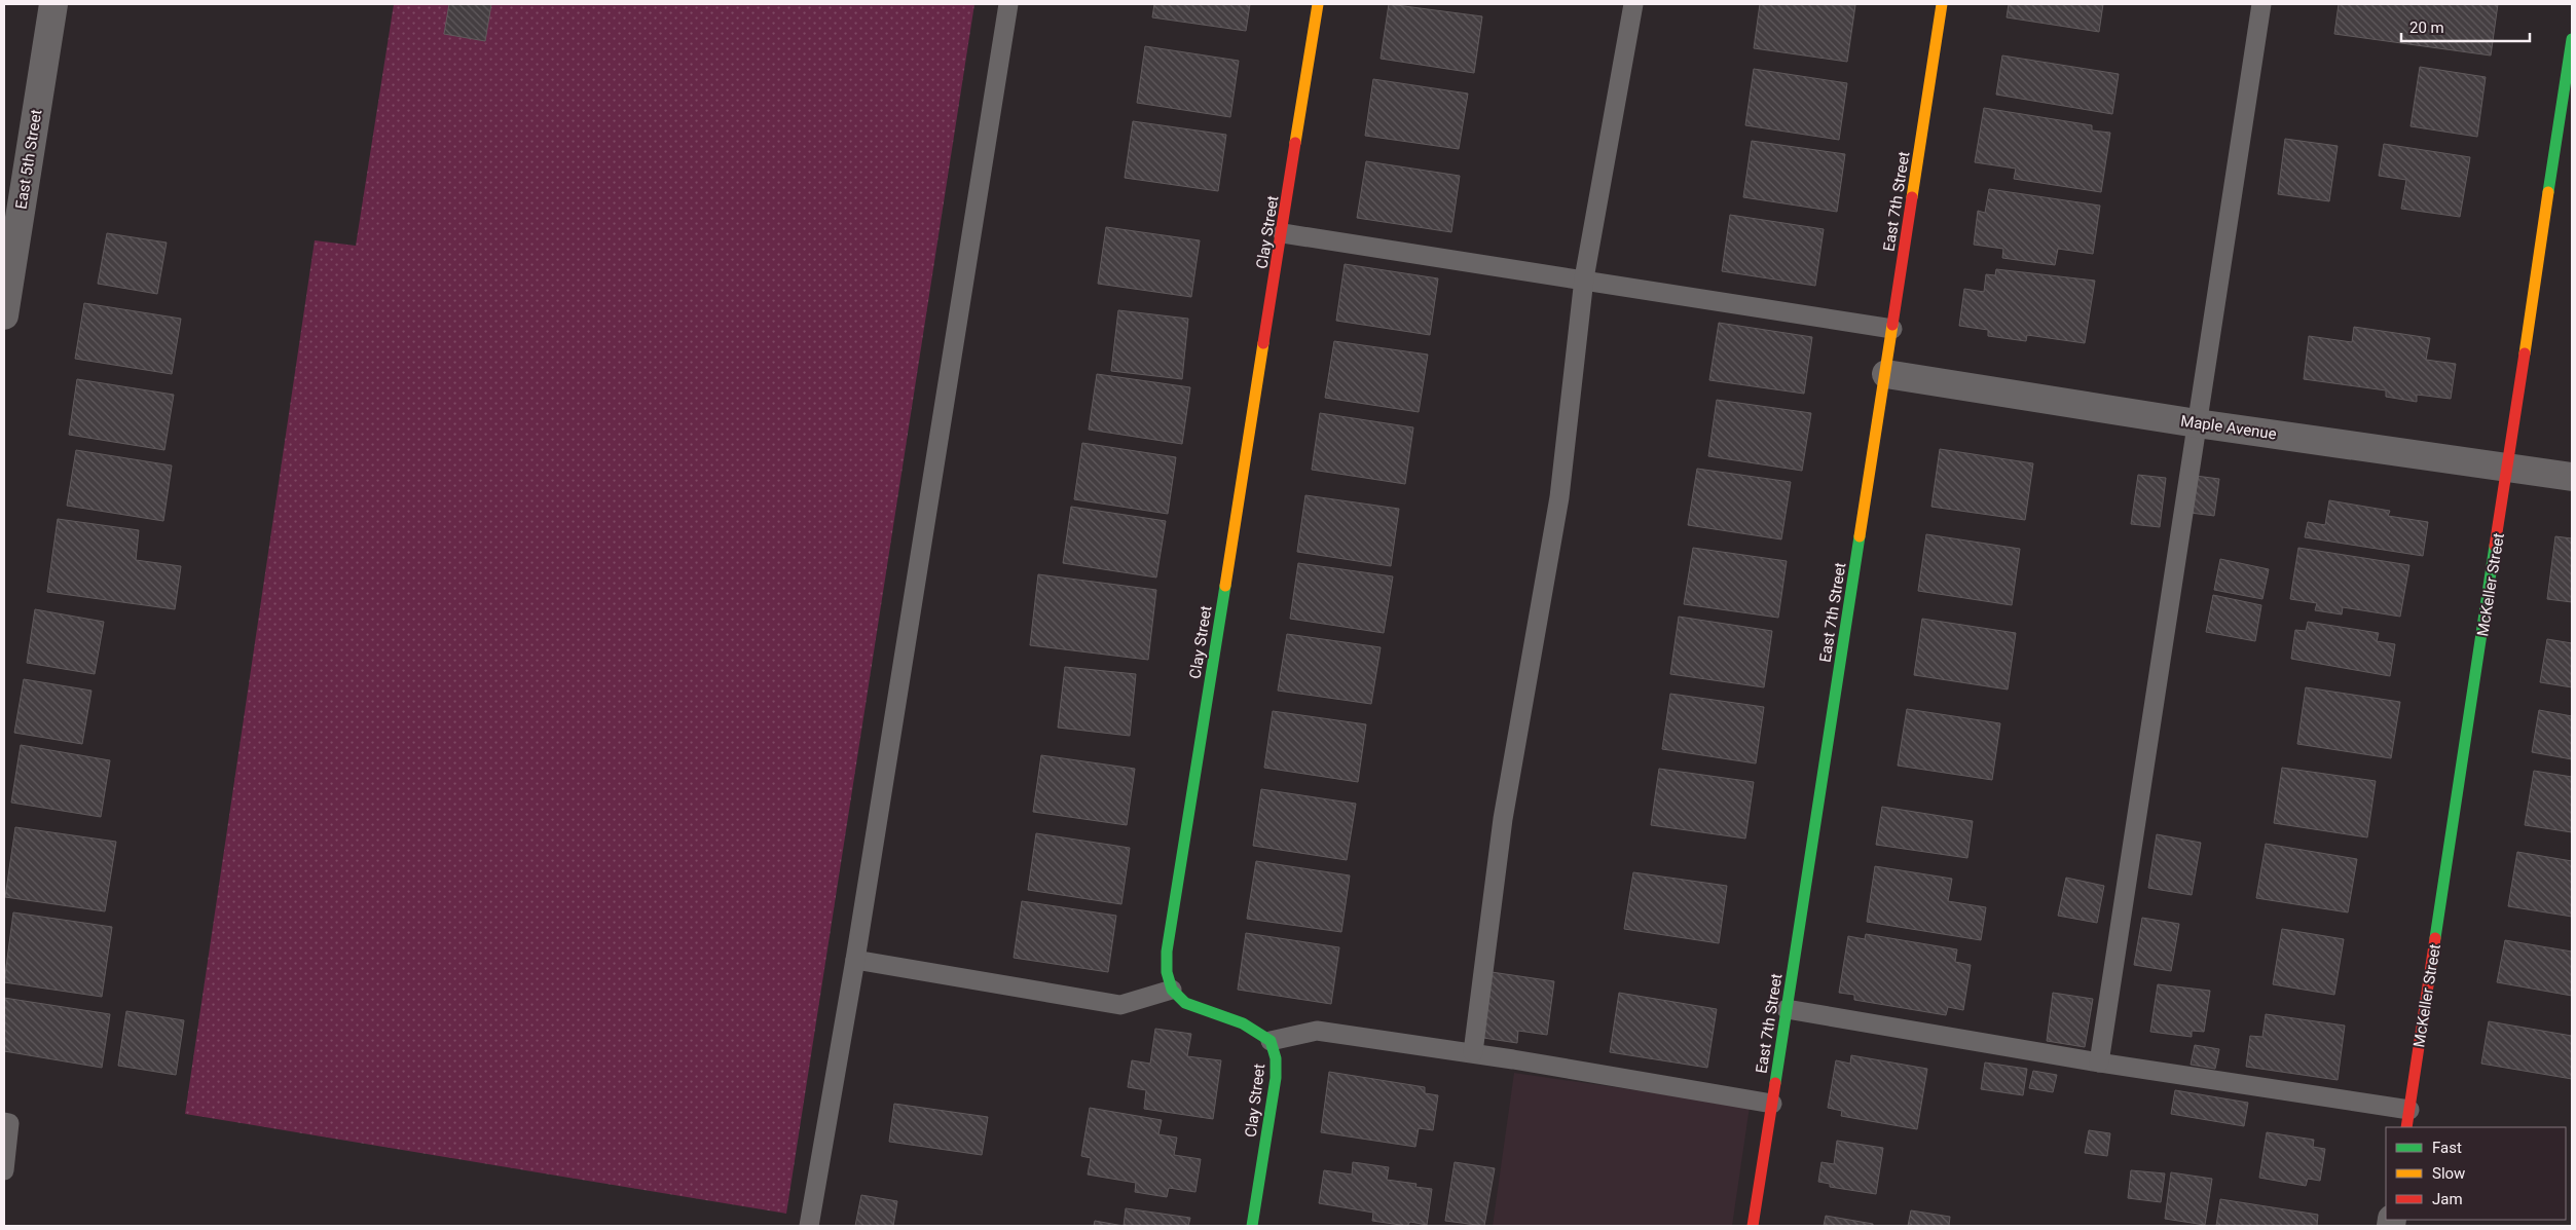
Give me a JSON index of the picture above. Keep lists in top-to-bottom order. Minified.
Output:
{"streets":{"street":["East 5th Street","East 7th Street","Clay Street","Maple Avenue","McKeller Street"]},"crossings":[["East 7th Street","Maple Avenue"],["Maple Avenue","McKeller Street"]],"legend":["Fast","Slow","Jam"],"scale_bar":"20 m"}
